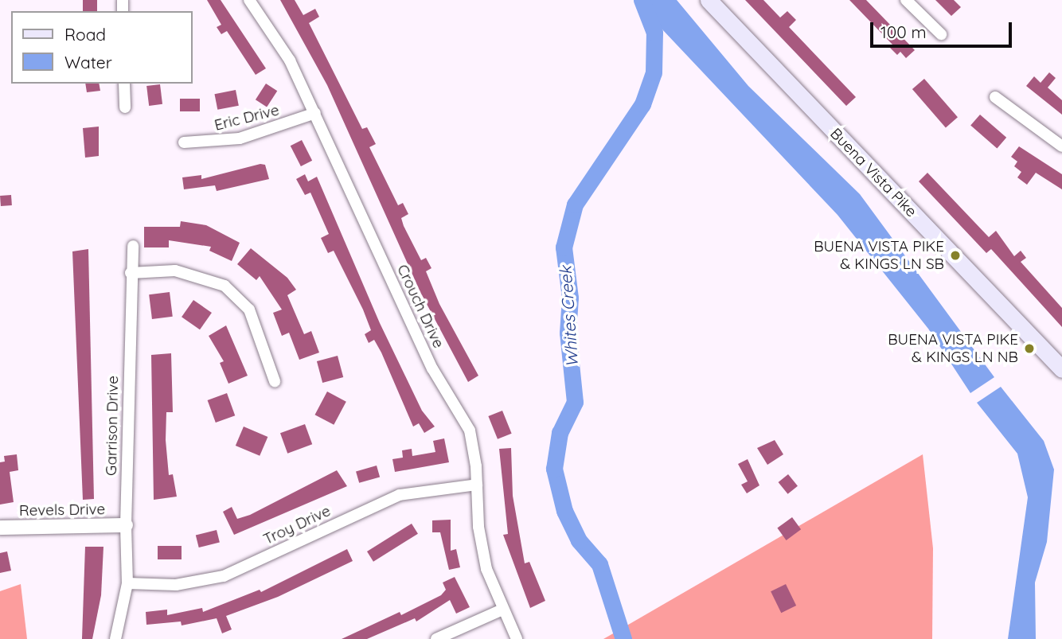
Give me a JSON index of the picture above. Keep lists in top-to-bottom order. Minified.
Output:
{"streets":{"main road":["Buena Vista Pike"],"street":["Eric Drive","Crouch Drive","Garrison Drive","Revels Drive","Troy Drive"]},"crossings":[["Eric Drive","Crouch Drive"],["Crouch Drive","Troy Drive"],["Garrison Drive","Revels Drive"],["Garrison Drive","Troy Drive"]],"water":["Whites Creek"],"places":["BUENA VISTA PIKE & KINGS LN SB","BUENA VISTA PIKE & KINGS LN NB"],"legend":["Road","Water"],"scale_bar":"100 m"}
